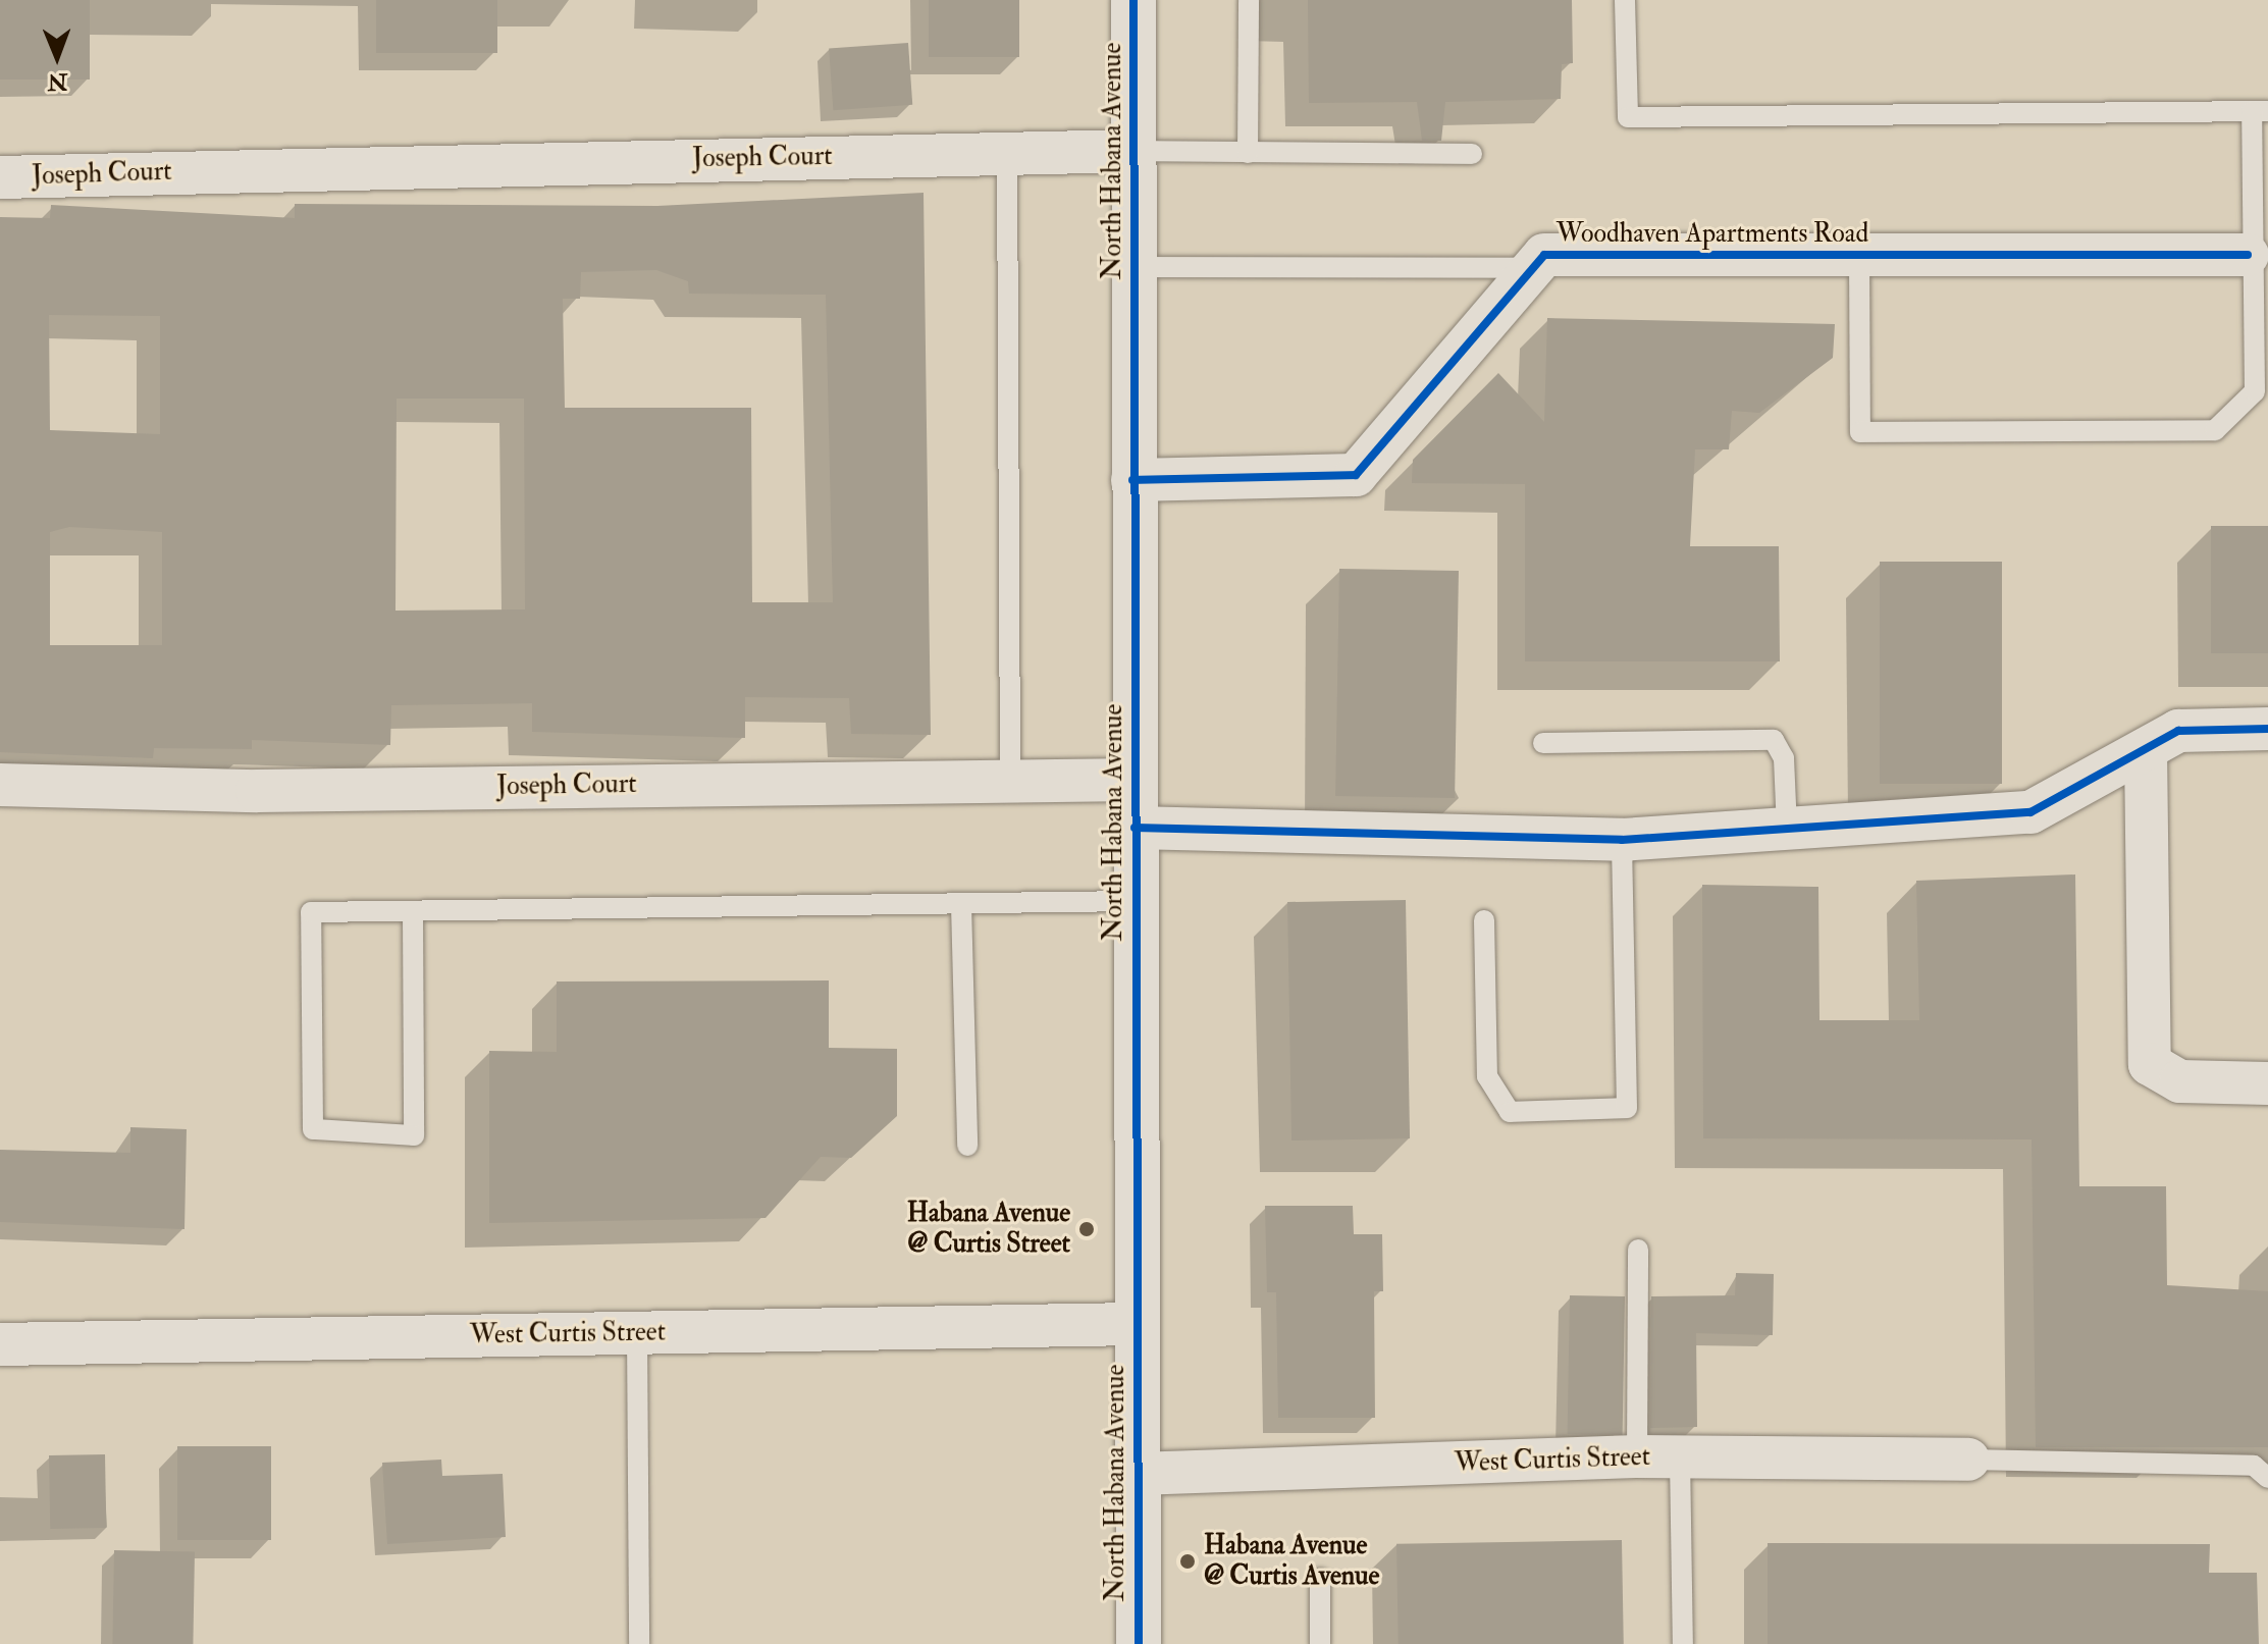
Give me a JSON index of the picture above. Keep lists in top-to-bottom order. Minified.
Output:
{"streets":{"street":["Joseph Court","North Habana Avenue","Woodhaven Apartments Road","West Curtis Street"]},"crossings":[["Joseph Court","North Habana Avenue"],["North Habana Avenue","Woodhaven Apartments Road"],["North Habana Avenue","West Curtis Street"]],"places":["Habana Avenue @ Curtis Street","Habana Avenue @ Curtis Avenue"],"north":"bottom"}
